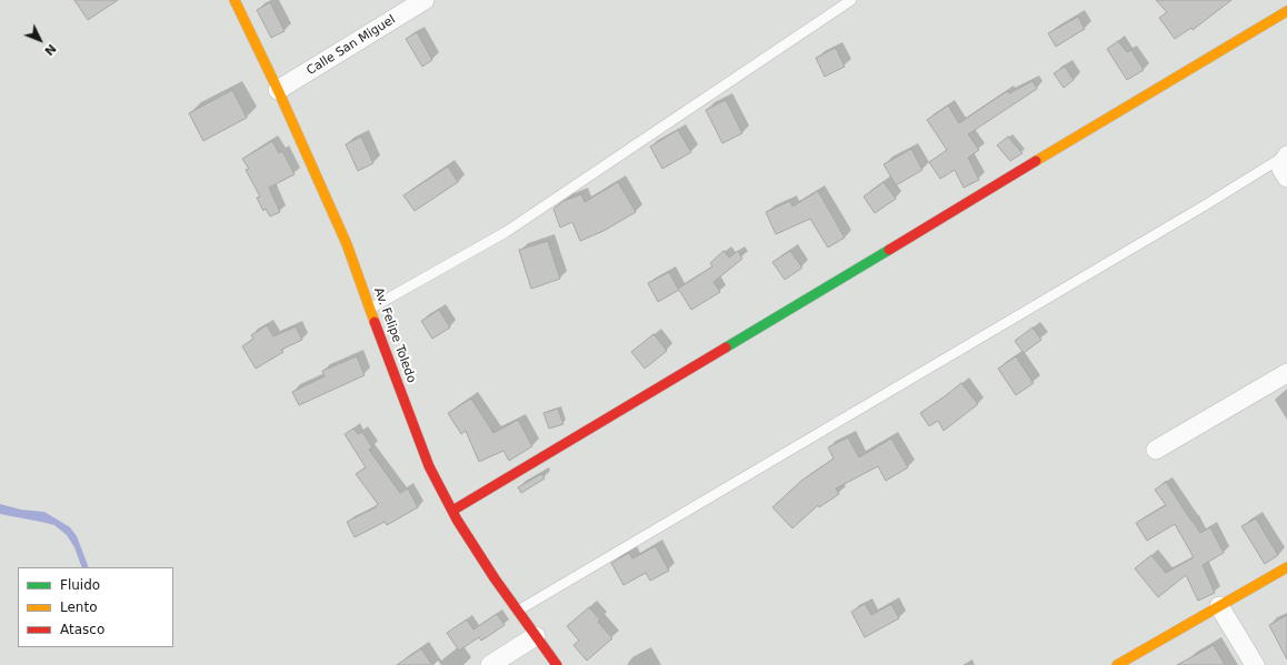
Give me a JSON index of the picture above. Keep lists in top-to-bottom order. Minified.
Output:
{"streets":{"street":["Calle San Miguel","Av. Felipe Toledo"]},"crossings":[["Calle San Miguel","Av. Felipe Toledo"]],"legend":["Fluido","Lento","Atasco"],"north":"bottom right"}
